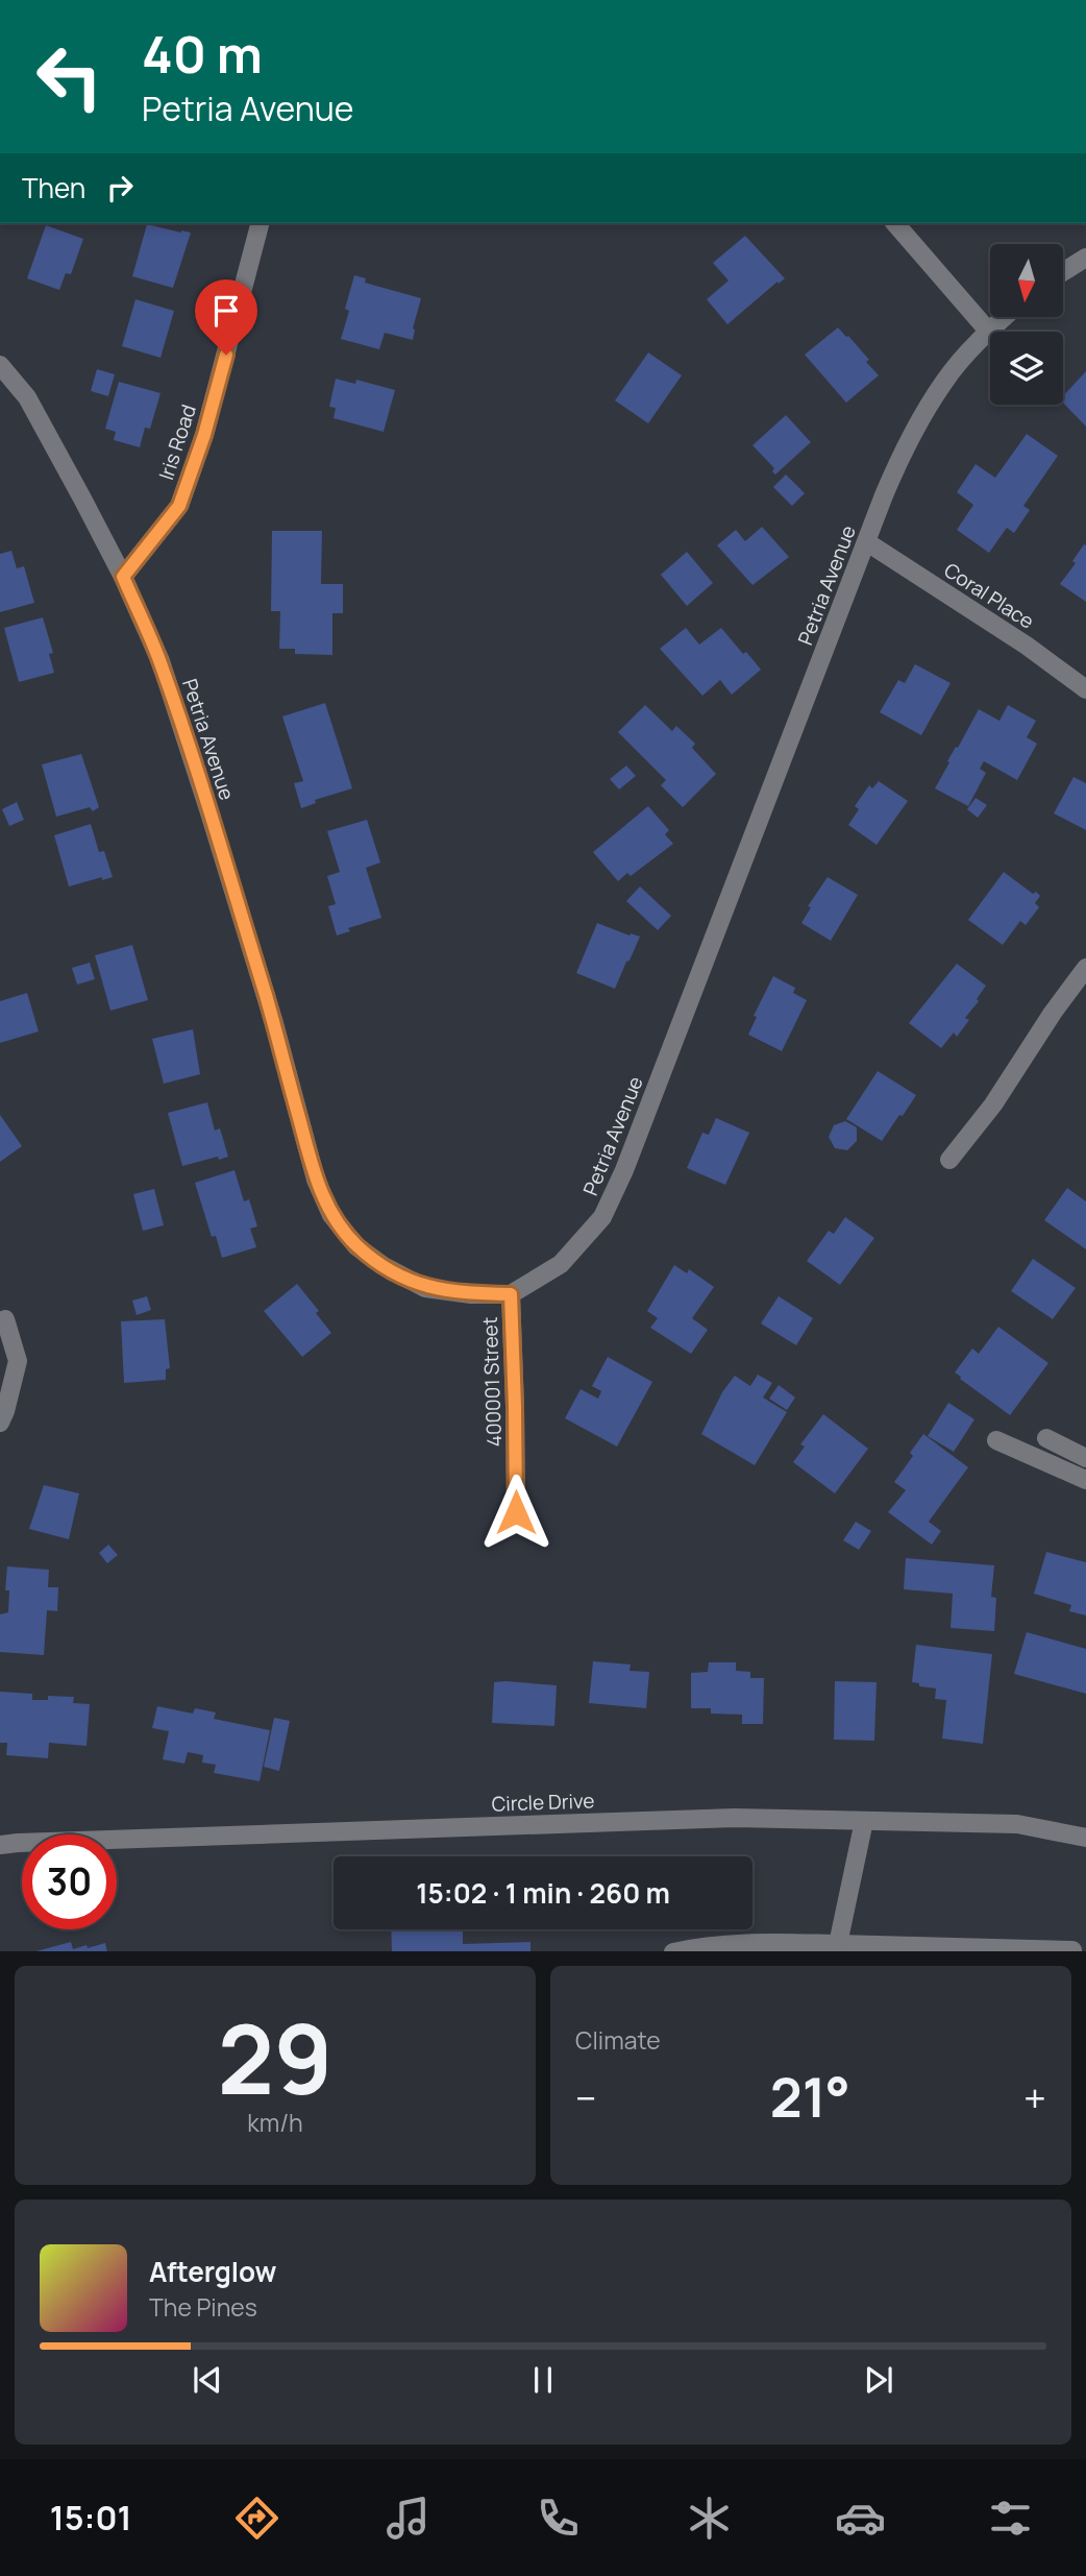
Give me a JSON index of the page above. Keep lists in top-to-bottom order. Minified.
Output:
{"streets":{"street":["Iris Road","Petria Avenue","Coral Place","400001 Street","Circle Drive"]},"crossings":[["Iris Road","Petria Avenue"],["Petria Avenue","Coral Place"],["Petria Avenue","400001 Street"]],"north":"bottom","page":{"turn":["40 m","Petria Avenue"],"then":"Then","limit":"30","trip":"15:02 · 1 min · 260 m","tile":[["29","km/h"],"Climate"],"heat":["−","21°","+"],"song":["Afterglow","The Pines"],"tabs":"15:01"}}
